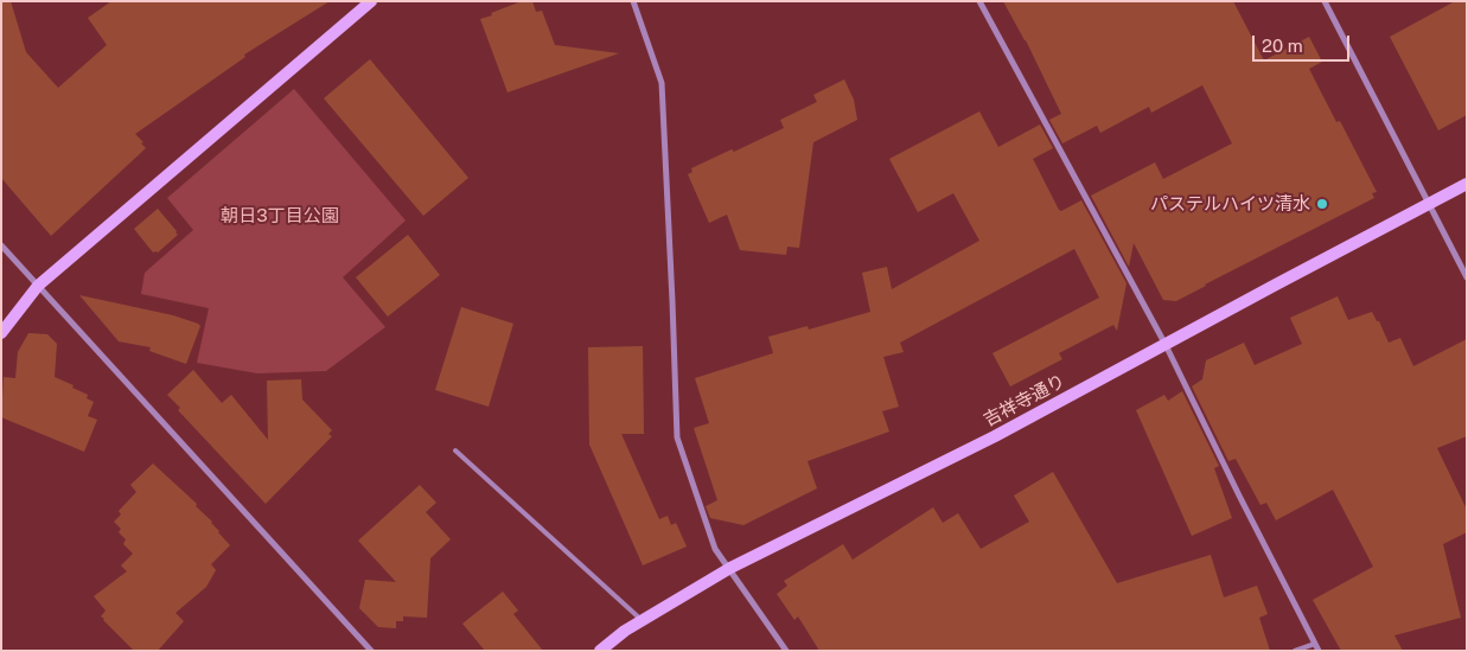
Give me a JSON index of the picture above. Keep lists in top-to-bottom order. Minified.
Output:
{"streets":{"street":["吉祥寺通り"]},"parks":["朝日3丁目公園"],"places":["パステルハイツ清水"],"scale_bar":"20 m"}
